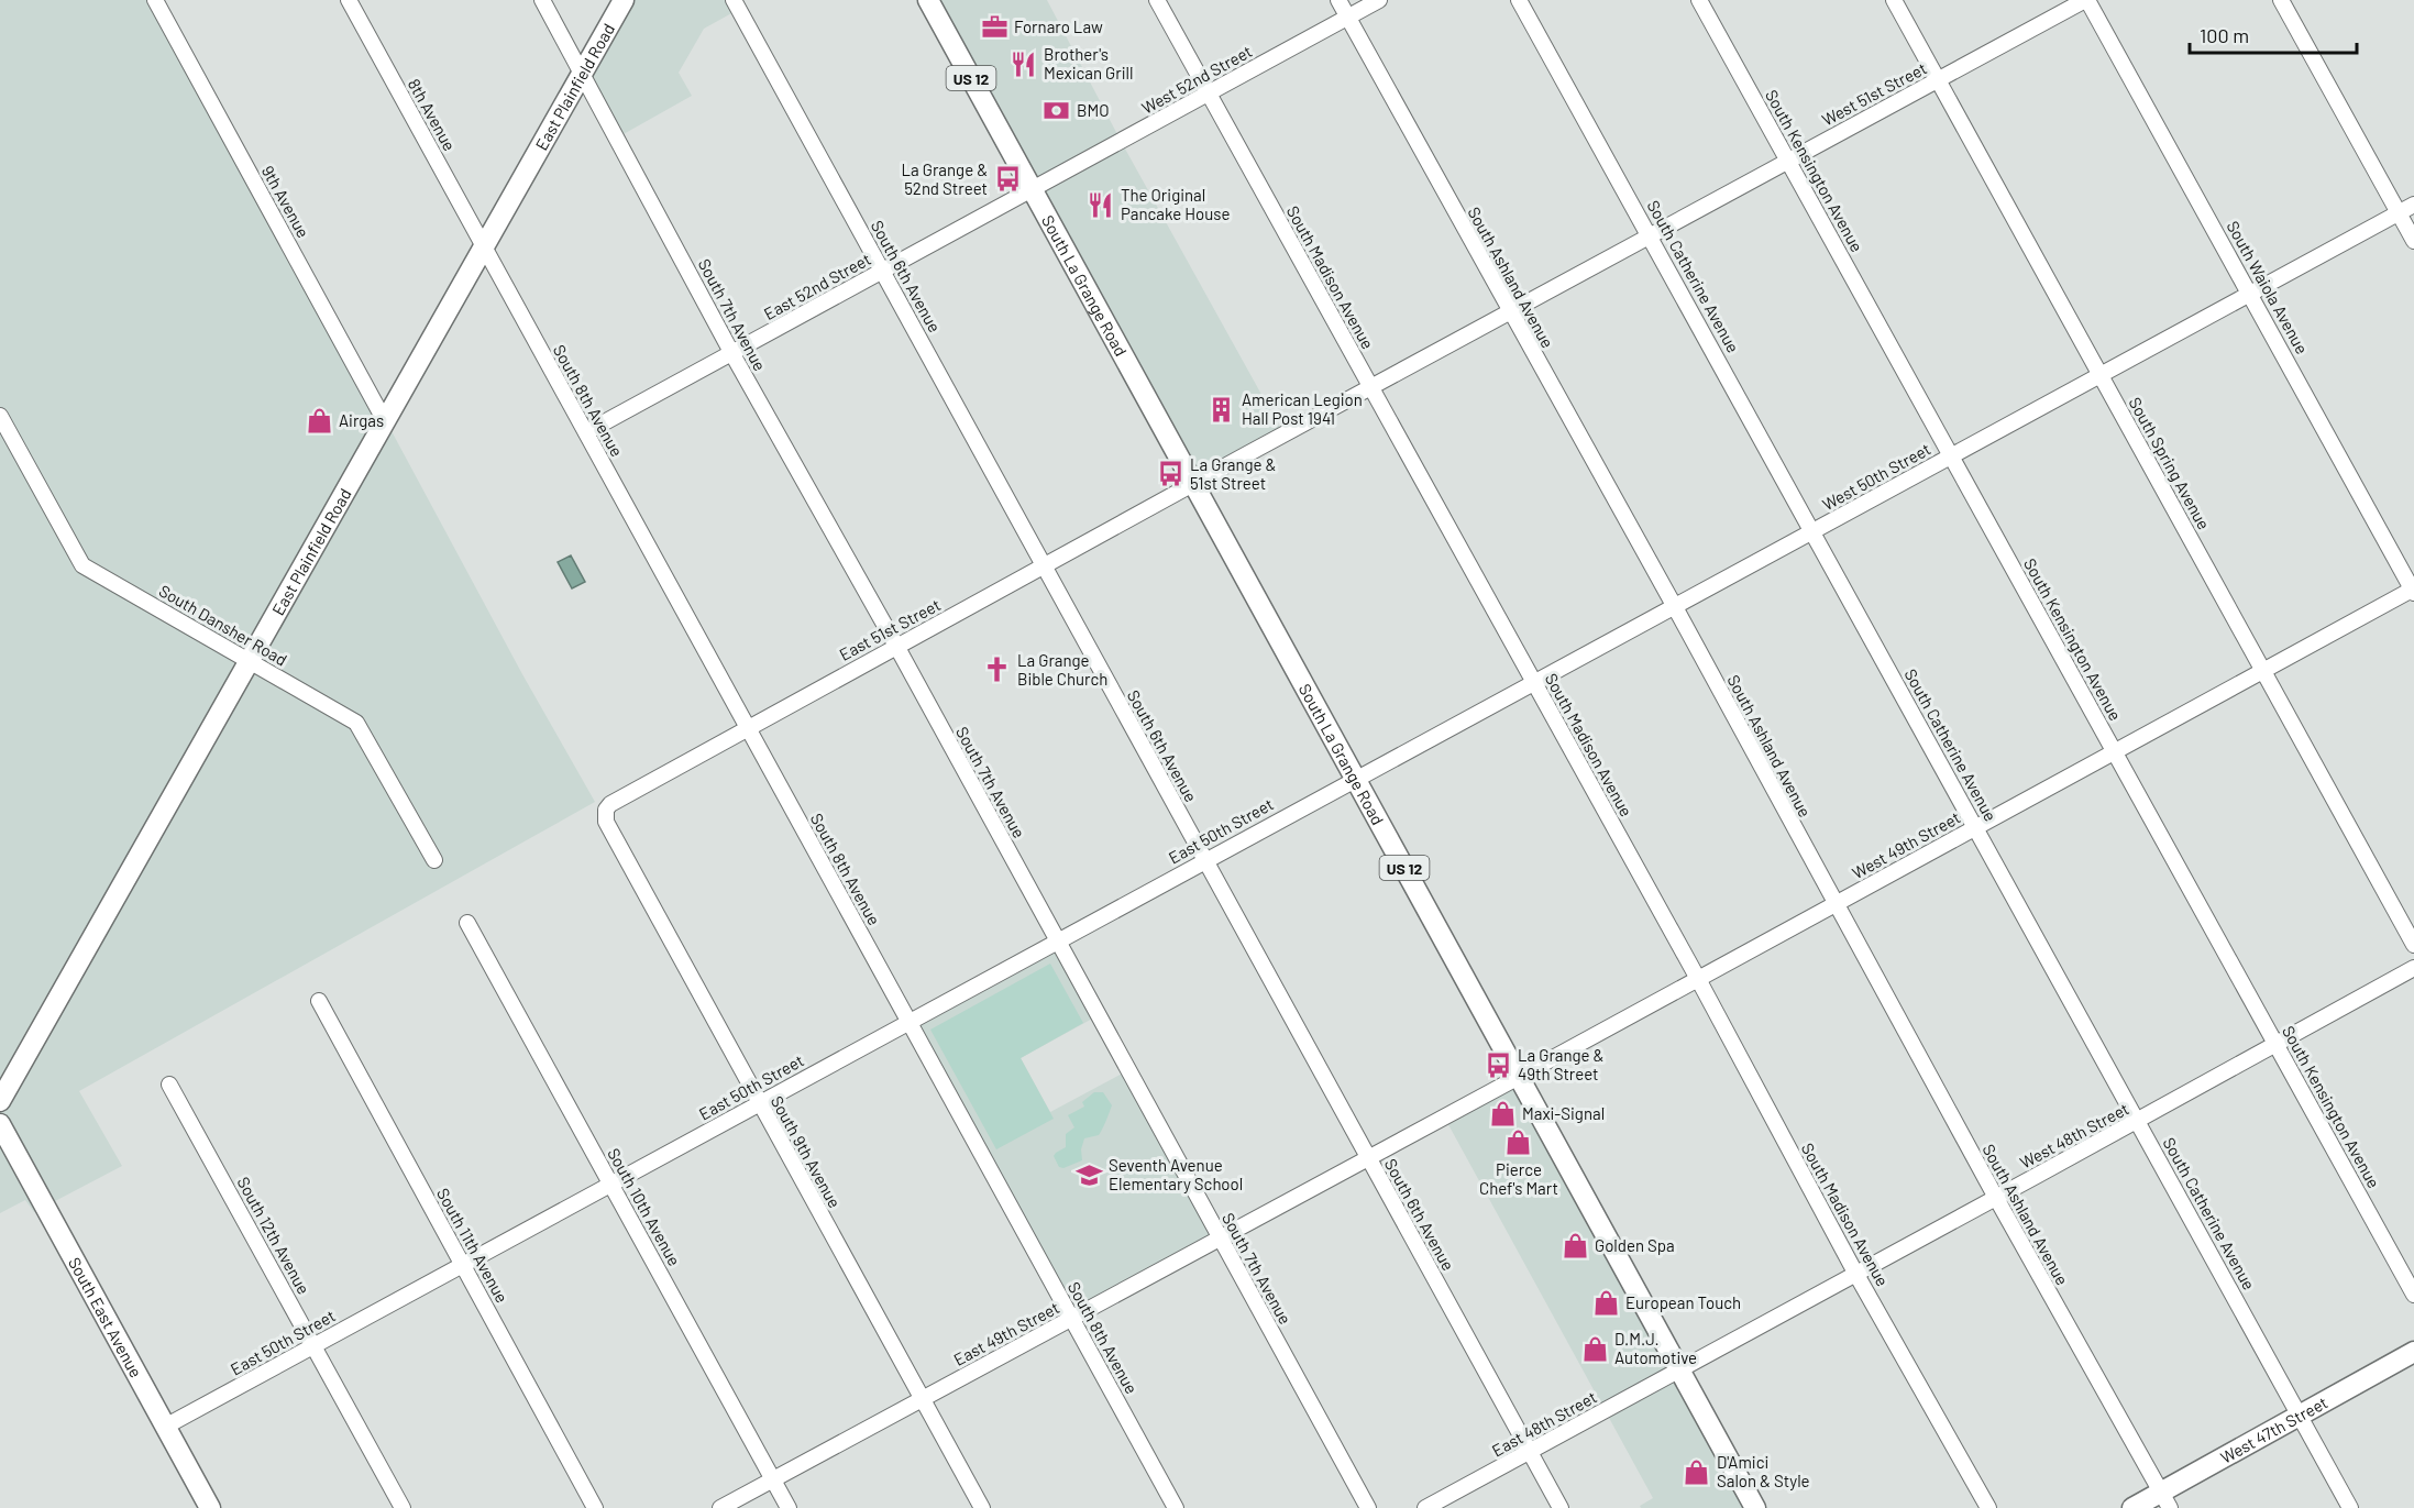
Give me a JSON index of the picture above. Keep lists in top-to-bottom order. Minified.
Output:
{"streets":{"main road":["US 12","East Plainfield Road","South La Grange Road","South East Avenue","West 47th Street"],"street":["West 52nd Street","West 51st Street","8th Avenue","South Kensington Avenue","9th Avenue","South 6th Avenue","South Catherine Avenue","South Madison Avenue","South Ashland Avenue","East 52nd Street","South Waiola Avenue","South 7th Avenue","South 8th Avenue","South Spring Avenue","West 50th Street","South Dansher Road","East 51st Street","East 50th Street","West 49th Street","West 48th Street","South 9th Avenue","South 10th Avenue","South 12th Avenue","South 11th Avenue","East 49th Street","East 48th Street"]},"crossings":[["West 52nd Street","South Madison Avenue"],["West 52nd Street","South Ashland Avenue"],["West 52nd Street","East 52nd Street"],["West 52nd Street","South La Grange Road"],["East Plainfield Road","8th Avenue"],["East Plainfield Road","9th Avenue"],["East Plainfield Road","South 7th Avenue"],["East Plainfield Road","South 8th Avenue"],["East Plainfield Road","South Dansher Road"],["West 51st Street","South Kensington Avenue"],["West 51st Street","South Catherine Avenue"],["West 51st Street","South Madison Avenue"],["West 51st Street","South Ashland Avenue"],["West 51st Street","South La Grange Road"],["West 51st Street","South Waiola Avenue"],["West 51st Street","South Spring Avenue"],["West 51st Street","East 51st Street"],["8th Avenue","South 8th Avenue"],["South Kensington Avenue","West 50th Street"],["South Kensington Avenue","West 49th Street"],["South Kensington Avenue","West 48th Street"],["South 6th Avenue","East 52nd Street"],["South 6th Avenue","East 51st Street"],["South 6th Avenue","East 50th Street"],["South 6th Avenue","East 49th Street"],["South 6th Avenue","East 48th Street"],["South Catherine Avenue","West 50th Street"],["South Catherine Avenue","West 49th Street"],["South Catherine Avenue","West 48th Street"],["South Catherine Avenue","West 47th Street"],["South Madison Avenue","West 50th Street"],["South Madison Avenue","West 49th Street"],["South Madison Avenue","West 48th Street"],["South Ashland Avenue","West 50th Street"],["South Ashland Avenue","West 49th Street"],["South Ashland Avenue","West 48th Street"],["South Ashland Avenue","West 47th Street"],["East 52nd Street","South La Grange Road"],["East 52nd Street","South 7th Avenue"],["East 52nd Street","South 8th Avenue"],["South La Grange Road","West 50th Street"],["South La Grange Road","East 51st Street"],["South La Grange Road","East 50th Street"],["South La Grange Road","West 49th Street"],["South La Grange Road","West 48th Street"],["South La Grange Road","East 49th Street"],["South La Grange Road","East 48th Street"],["South Waiola Avenue","West 50th Street"],["South Waiola Avenue","West 49th Street"],["South 7th Avenue","East 51st Street"],["South 7th Avenue","East 50th Street"],["South 7th Avenue","East 49th Street"],["South 8th Avenue","East 51st Street"],["South 8th Avenue","East 50th Street"],["South 8th Avenue","East 49th Street"],["South Spring Avenue","West 50th Street"],["South Spring Avenue","West 49th Street"],["West 50th Street","East 50th Street"],["East 51st Street","South 9th Avenue"],["East 50th Street","South 9th Avenue"],["East 50th Street","South 10th Avenue"],["East 50th Street","South 12th Avenue"],["East 50th Street","South 11th Avenue"],["East 50th Street","South East Avenue"],["West 49th Street","East 49th Street"],["West 48th Street","East 48th Street"],["South 9th Avenue","East 49th Street"],["South 10th Avenue","East 49th Street"]],"places":{"office":["Fornaro Law"],"restaurant":["Brother's Mexican Grill","The Original Pancake House"],"bank":["BMO"],"bus stop":["La Grange & 52nd Street","La Grange & 51st Street","La Grange & 49th Street"],"building":["American Legion Hall Post 1941"],"shop":["Airgas","Maxi-Signal","Pierce Chef's Mart","Golden Spa","European Touch","D.M.J. Automotive","D'Amici Salon & Style"],"church":["La Grange Bible Church"],"school or university":["Seventh Avenue Elementary School"]},"scale_bar":"100 m"}
